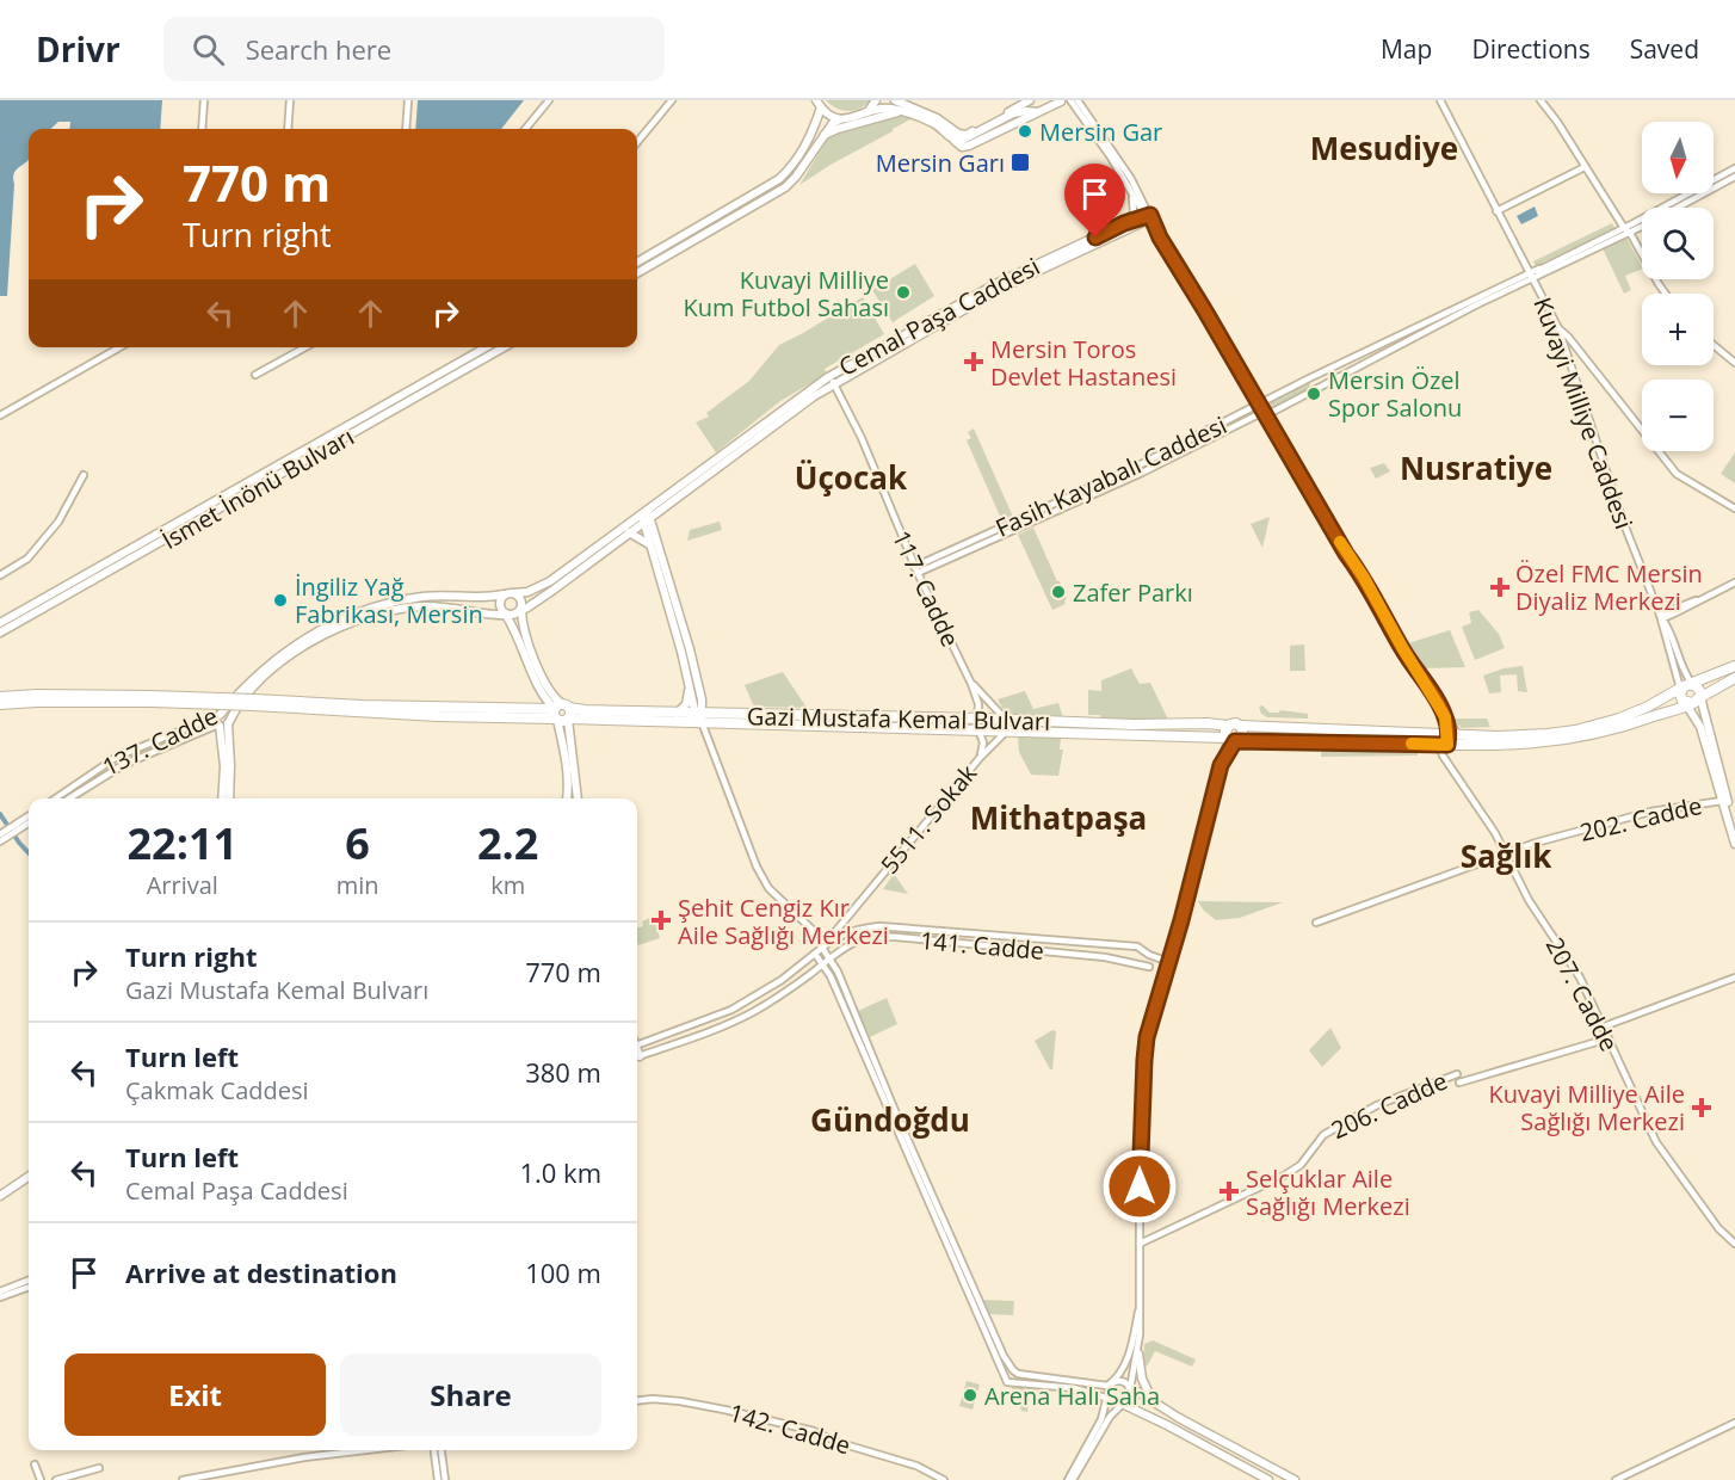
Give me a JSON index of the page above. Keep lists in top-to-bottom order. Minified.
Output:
{"streets":{"highway":["Gazi Mustafa Kemal Bulvarı"],"main road":["Cemal Paşa Caddesi","Kuvayi Milliye Caddesi","İsmet İnönü Bulvarı","137. Cadde"],"street":["Fasih Kayabalı Caddesi","117. Cadde","5511. Sokak","202. Cadde","141. Cadde","207. Cadde","206. Cadde","142. Cadde"]},"crossings":[["Cemal Paşa Caddesi","117. Cadde"],["Cemal Paşa Caddesi","137. Cadde"],["Cemal Paşa Caddesi","207. Cadde"],["Kuvayi Milliye Caddesi","Fasih Kayabalı Caddesi"],["Kuvayi Milliye Caddesi","Gazi Mustafa Kemal Bulvarı"],["Kuvayi Milliye Caddesi","202. Cadde"],["Fasih Kayabalı Caddesi","117. Cadde"],["Fasih Kayabalı Caddesi","207. Cadde"],["117. Cadde","Gazi Mustafa Kemal Bulvarı"],["117. Cadde","5511. Sokak"],["Gazi Mustafa Kemal Bulvarı","5511. Sokak"],["Gazi Mustafa Kemal Bulvarı","207. Cadde"],["5511. Sokak","141. Cadde"],["202. Cadde","207. Cadde"],["207. Cadde","206. Cadde"]],"districts":["Mesudiye","Nusratiye","Üçocak","Mithatpaşa","Sağlık","Gündoğdu"],"places":{"other":["Mersin Gar","Kuvayi Milliye Kum Futbol Sahası","Mersin Özel Spor Salonu","Zafer Parkı","İngiliz Yağ Fabrikası, Mersin","Arena Halı Saha"],"transit":["Mersin Garı"],"health":["Mersin Toros Devlet Hastanesi","Özel FMC Mersin Diyaliz Merkezi","Şehit Cengiz Kır Aile Sağlığı Merkezi","Kuvayi Milliye Aile Sağlığı Merkezi","Selçuklar Aile Sağlığı Merkezi"]},"north":"bottom","page":{"header":"Drivr","search":"Search here","nav":["Map","Directions","Saved"],"map_buttons":["+","−"],"turn":["770 m","Turn right"],"eta":["22:11","Arrival","6","min","2.2","km"],"list":[{"name":"Turn right","note":"Gazi Mustafa Kemal Bulvarı","value":"770 m"},{"name":"Turn left","note":"Çakmak Caddesi","value":"380 m"},{"name":"Turn left","note":"Cemal Paşa Caddesi","value":"1.0 km"},{"name":"Arrive at destination","value":"100 m"}],"buttons":["Exit","Share"]}}
